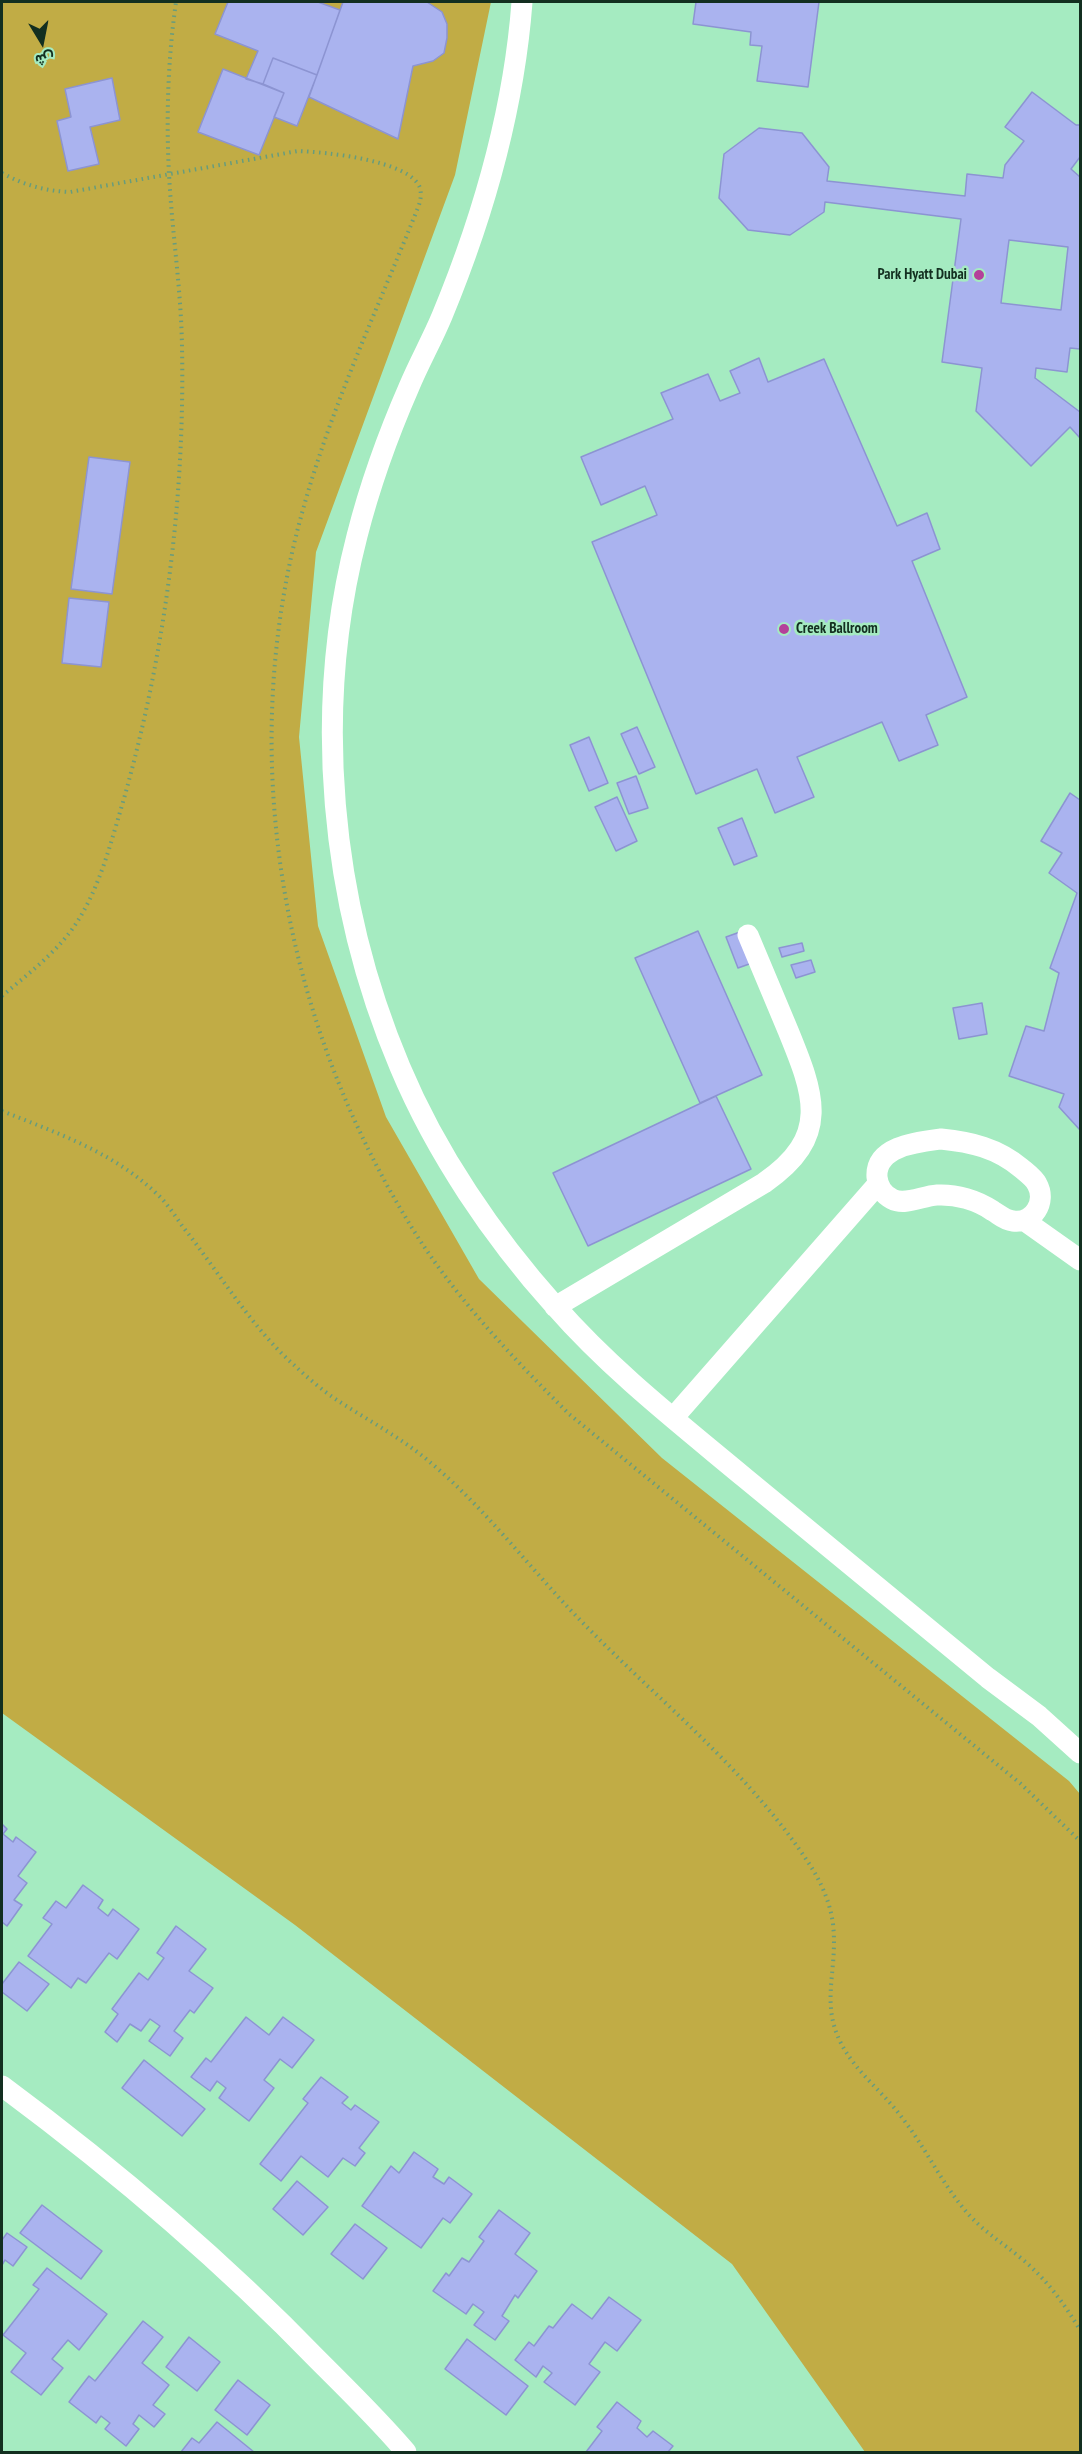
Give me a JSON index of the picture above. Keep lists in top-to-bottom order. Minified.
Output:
{"places":["Park Hyatt Dubai","Creek Ballroom"],"north":"bottom"}
